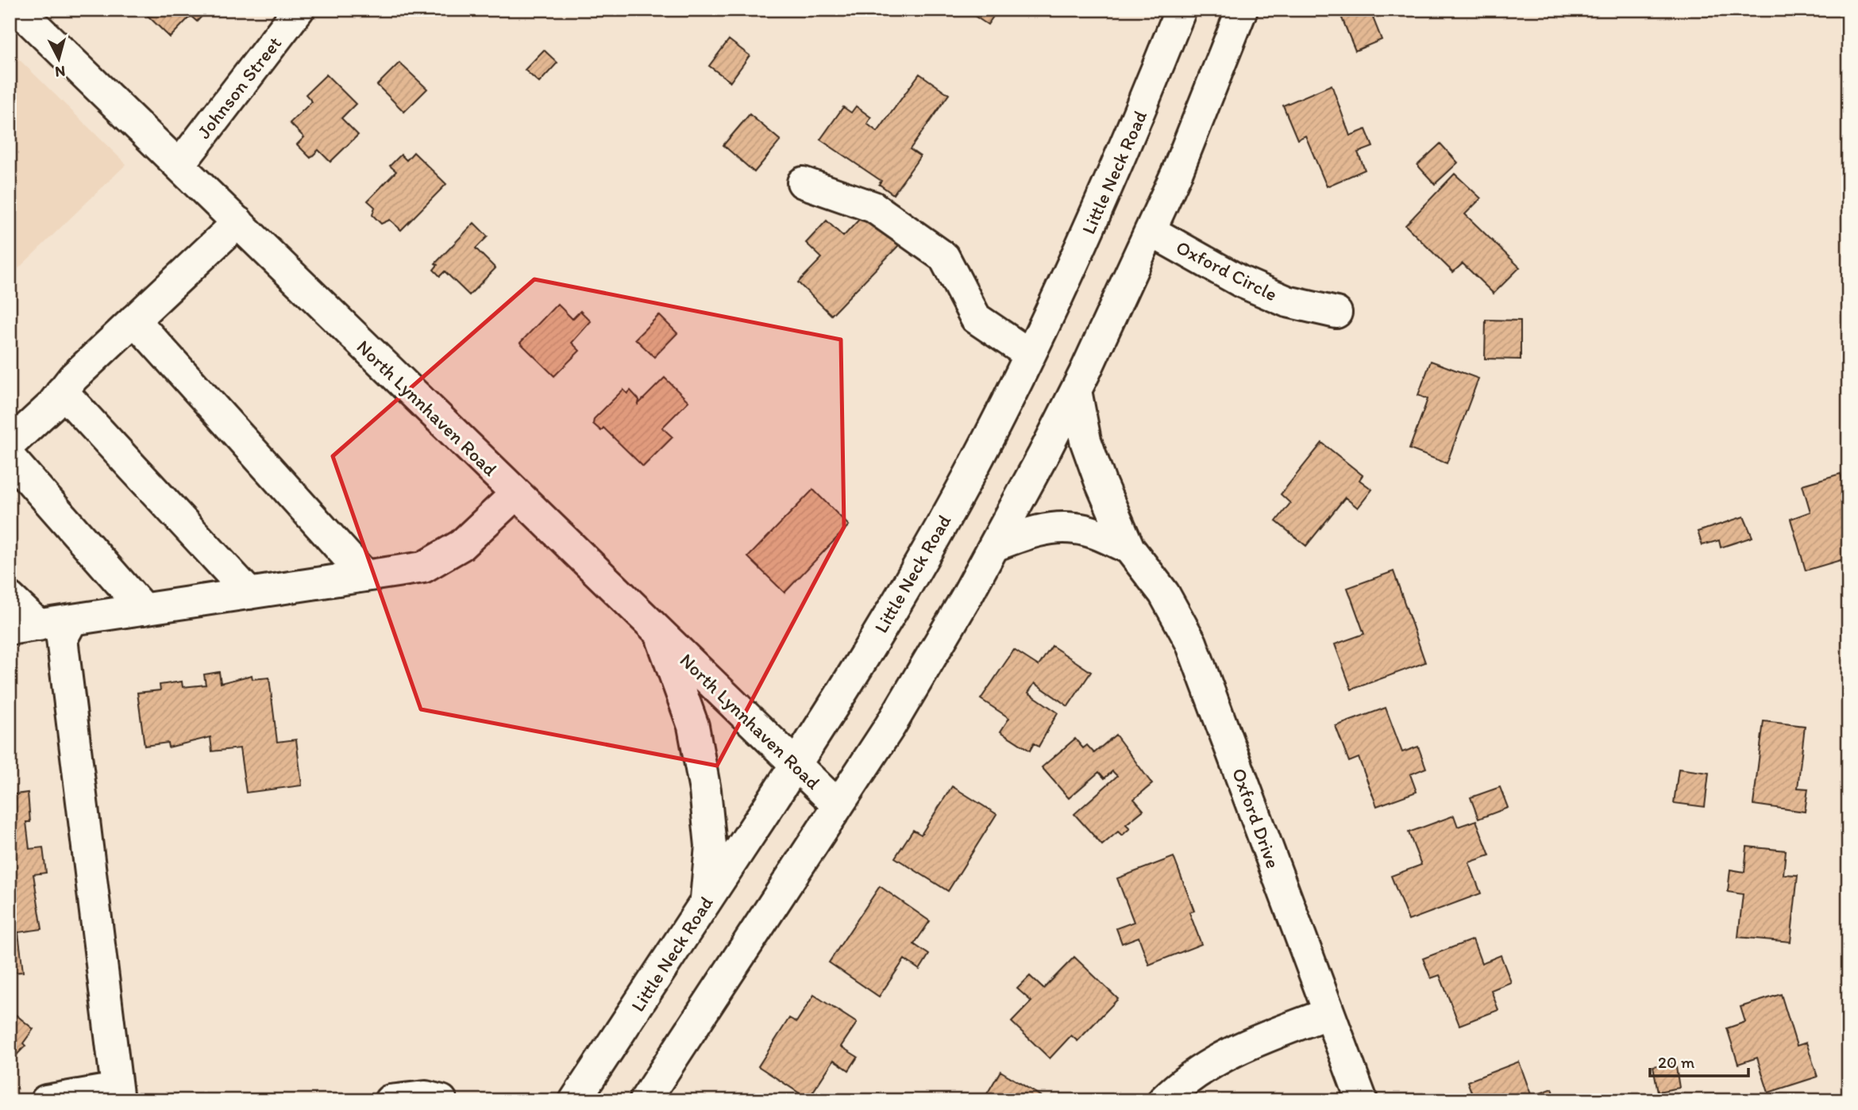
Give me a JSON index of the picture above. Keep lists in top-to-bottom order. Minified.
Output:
{"streets":{"street":["Johnson Street","Little Neck Road","Oxford Circle","North Lynnhaven Road","Oxford Drive"]},"crossings":[["Johnson Street","North Lynnhaven Road"],["Little Neck Road","North Lynnhaven Road"]],"scale_bar":"20 m","north":"bottom"}
